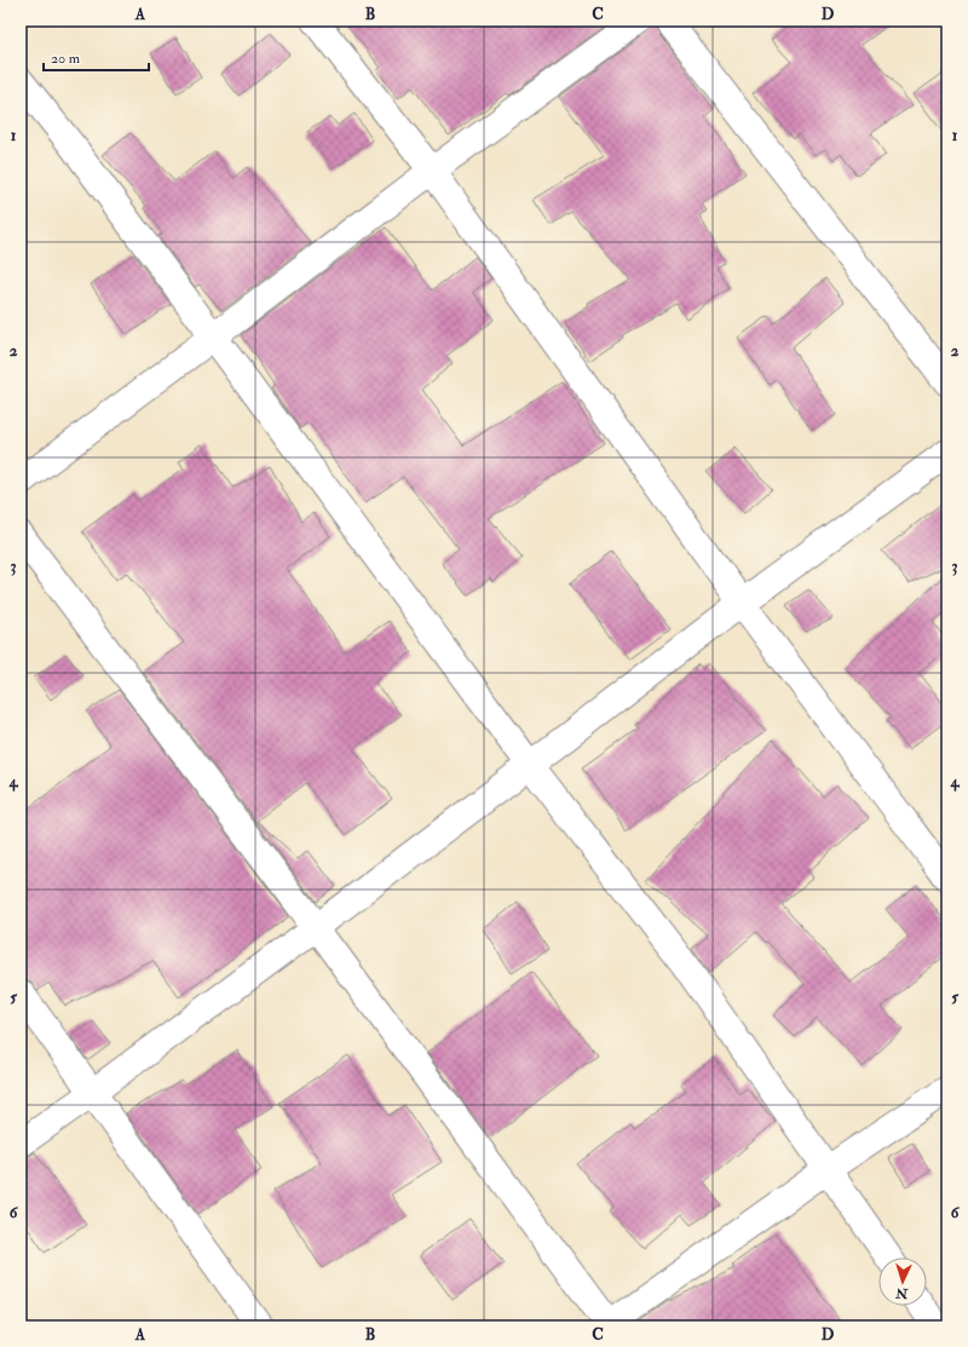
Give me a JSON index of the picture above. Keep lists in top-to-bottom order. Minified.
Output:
{"scale_bar":"20 m","north":"bottom","grid":{"columns":["A","B","C","D"],"rows":["1","2","3","4","5","6"]}}
